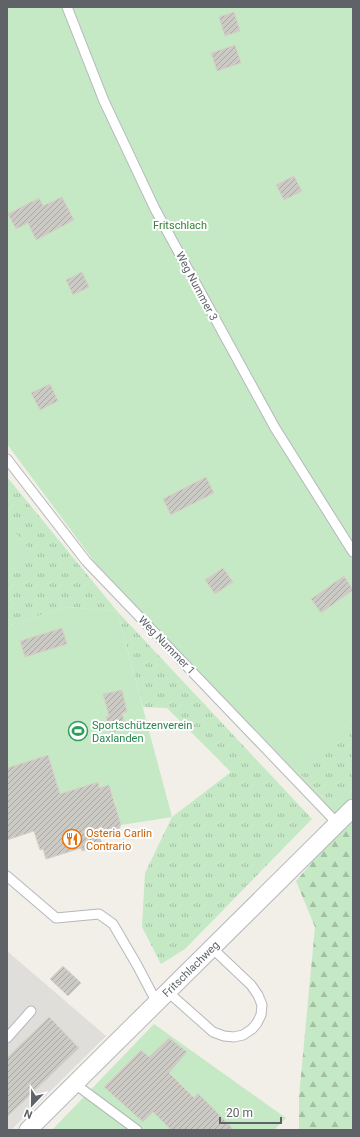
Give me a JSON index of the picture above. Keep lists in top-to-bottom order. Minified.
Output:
{"streets":{"street":["Fritschlachweg"],"lane":["Weg Nummer 3","Weg Nummer 1"]},"crossings":[["Weg Nummer 1","Fritschlachweg"]],"parks":["Fritschlach"],"places":{"sports":["Sportschützenverein Daxlanden"],"restaurant":["Osteria Carlin Contrario"]},"scale_bar":"20 m","north":"bottom"}
